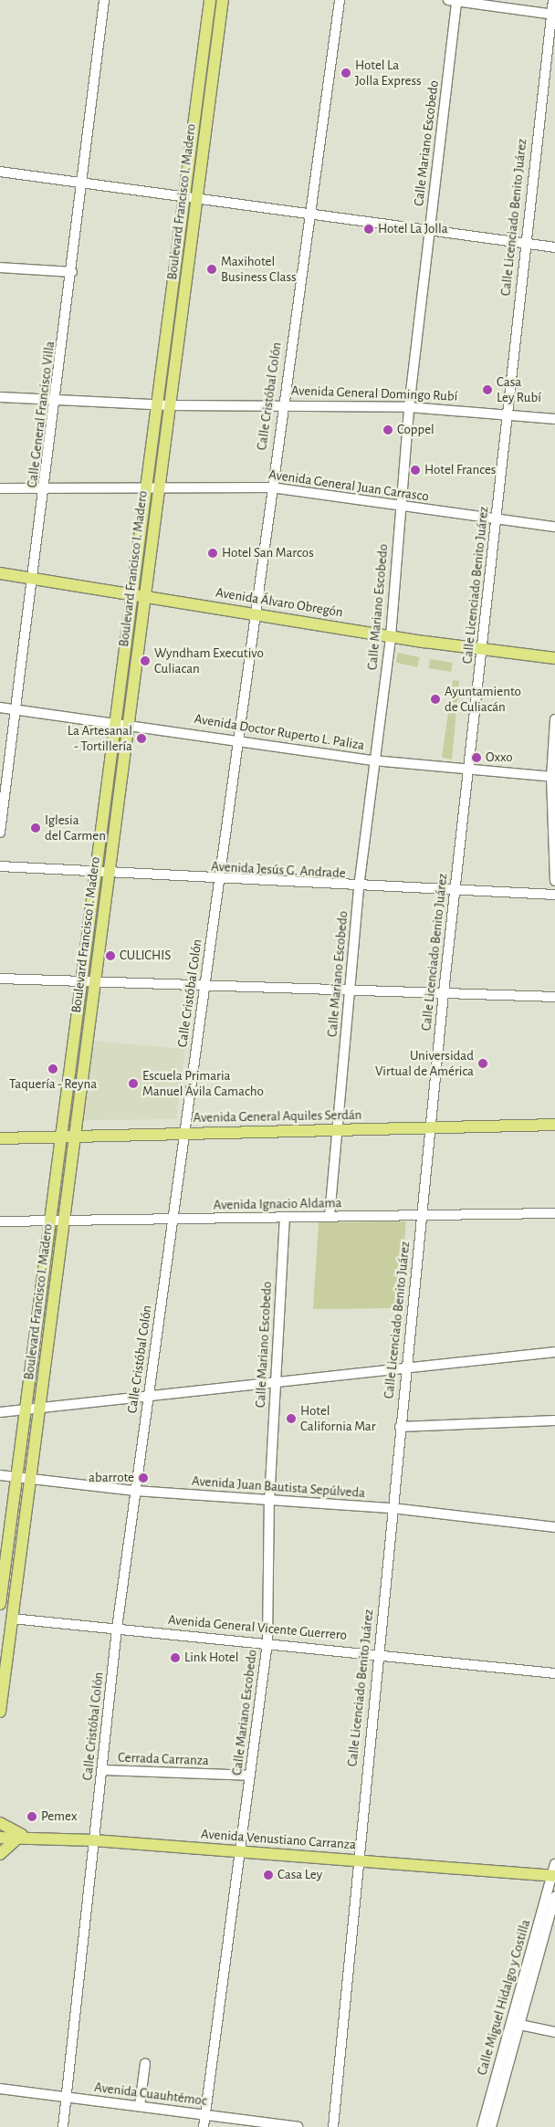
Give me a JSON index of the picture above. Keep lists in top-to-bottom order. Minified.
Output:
{"streets":{"main road":["Boulevard Francisco I. Madero","Avenida Álvaro Obregón","Avenida General Aquiles Serdán","Avenida Venustiano Carranza"],"street":["Calle Mariano Escobedo","Calle Licenciado Benito Juárez","Avenida General Domingo Rubí","Calle Cristóbal Colón","Calle General Francisco Villa","Avenida General Juan Carrasco","Avenida Doctor Ruperto L. Paliza","Avenida Jesús G. Andrade","Avenida Ignacio Aldama","Avenida Juan Bautista Sepúlveda","Avenida General Vicente Guerrero","Cerrada Carranza","Calle Miguel Hidalgo y Costilla","Avenida Cuauhtémoc"]},"crossings":[["Calle Mariano Escobedo","Avenida General Domingo Rubí"],["Calle Mariano Escobedo","Avenida General Juan Carrasco"],["Calle Mariano Escobedo","Avenida Álvaro Obregón"],["Calle Mariano Escobedo","Avenida Doctor Ruperto L. Paliza"],["Calle Mariano Escobedo","Avenida Jesús G. Andrade"],["Calle Mariano Escobedo","Avenida General Aquiles Serdán"],["Calle Mariano Escobedo","Avenida Ignacio Aldama"],["Calle Mariano Escobedo","Avenida Juan Bautista Sepúlveda"],["Calle Mariano Escobedo","Avenida General Vicente Guerrero"],["Calle Mariano Escobedo","Cerrada Carranza"],["Calle Mariano Escobedo","Avenida Venustiano Carranza"],["Calle Mariano Escobedo","Avenida Cuauhtémoc"],["Boulevard Francisco I. Madero","Avenida General Domingo Rubí"],["Boulevard Francisco I. Madero","Avenida General Juan Carrasco"],["Boulevard Francisco I. Madero","Avenida Álvaro Obregón"],["Boulevard Francisco I. Madero","Avenida Doctor Ruperto L. Paliza"],["Boulevard Francisco I. Madero","Avenida Jesús G. Andrade"],["Boulevard Francisco I. Madero","Avenida General Aquiles Serdán"],["Boulevard Francisco I. Madero","Avenida Ignacio Aldama"],["Boulevard Francisco I. Madero","Avenida Juan Bautista Sepúlveda"],["Boulevard Francisco I. Madero","Avenida General Vicente Guerrero"],["Calle Licenciado Benito Juárez","Avenida General Domingo Rubí"],["Calle Licenciado Benito Juárez","Avenida General Juan Carrasco"],["Calle Licenciado Benito Juárez","Avenida Álvaro Obregón"],["Calle Licenciado Benito Juárez","Avenida Doctor Ruperto L. Paliza"],["Calle Licenciado Benito Juárez","Avenida Jesús G. Andrade"],["Calle Licenciado Benito Juárez","Avenida General Aquiles Serdán"],["Calle Licenciado Benito Juárez","Avenida Ignacio Aldama"],["Calle Licenciado Benito Juárez","Avenida Juan Bautista Sepúlveda"],["Calle Licenciado Benito Juárez","Avenida General Vicente Guerrero"],["Calle Licenciado Benito Juárez","Avenida Venustiano Carranza"],["Avenida General Domingo Rubí","Calle Cristóbal Colón"],["Avenida General Domingo Rubí","Calle General Francisco Villa"],["Calle Cristóbal Colón","Avenida General Juan Carrasco"],["Calle Cristóbal Colón","Avenida Álvaro Obregón"],["Calle Cristóbal Colón","Avenida Doctor Ruperto L. Paliza"],["Calle Cristóbal Colón","Avenida Jesús G. Andrade"],["Calle Cristóbal Colón","Avenida General Aquiles Serdán"],["Calle Cristóbal Colón","Avenida Ignacio Aldama"],["Calle Cristóbal Colón","Avenida Juan Bautista Sepúlveda"],["Calle Cristóbal Colón","Avenida General Vicente Guerrero"],["Calle Cristóbal Colón","Cerrada Carranza"],["Calle Cristóbal Colón","Avenida Venustiano Carranza"],["Calle Cristóbal Colón","Avenida Cuauhtémoc"],["Calle General Francisco Villa","Avenida General Juan Carrasco"],["Calle General Francisco Villa","Avenida Álvaro Obregón"],["Calle General Francisco Villa","Avenida Doctor Ruperto L. Paliza"],["Avenida Venustiano Carranza","Calle Miguel Hidalgo y Costilla"]],"places":["Hotel La Jolla Express","Hotel La Jolla","Maxihotel Business Class","Casa Ley Rubí","Coppel","Hotel Frances","Hotel San Marcos","Wyndham Executivo Culiacan","Ayuntamiento de Culiacán","La Artesanal - Tortillería","Oxxo","Iglesia del Carmen","CULICHIS","Universidad Virtual de América","Taquería - Reyna","Escuela Primaria Manuel Ávila Camacho","Hotel California Mar","abarrote","Link Hotel","Pemex","Casa Ley"]}
